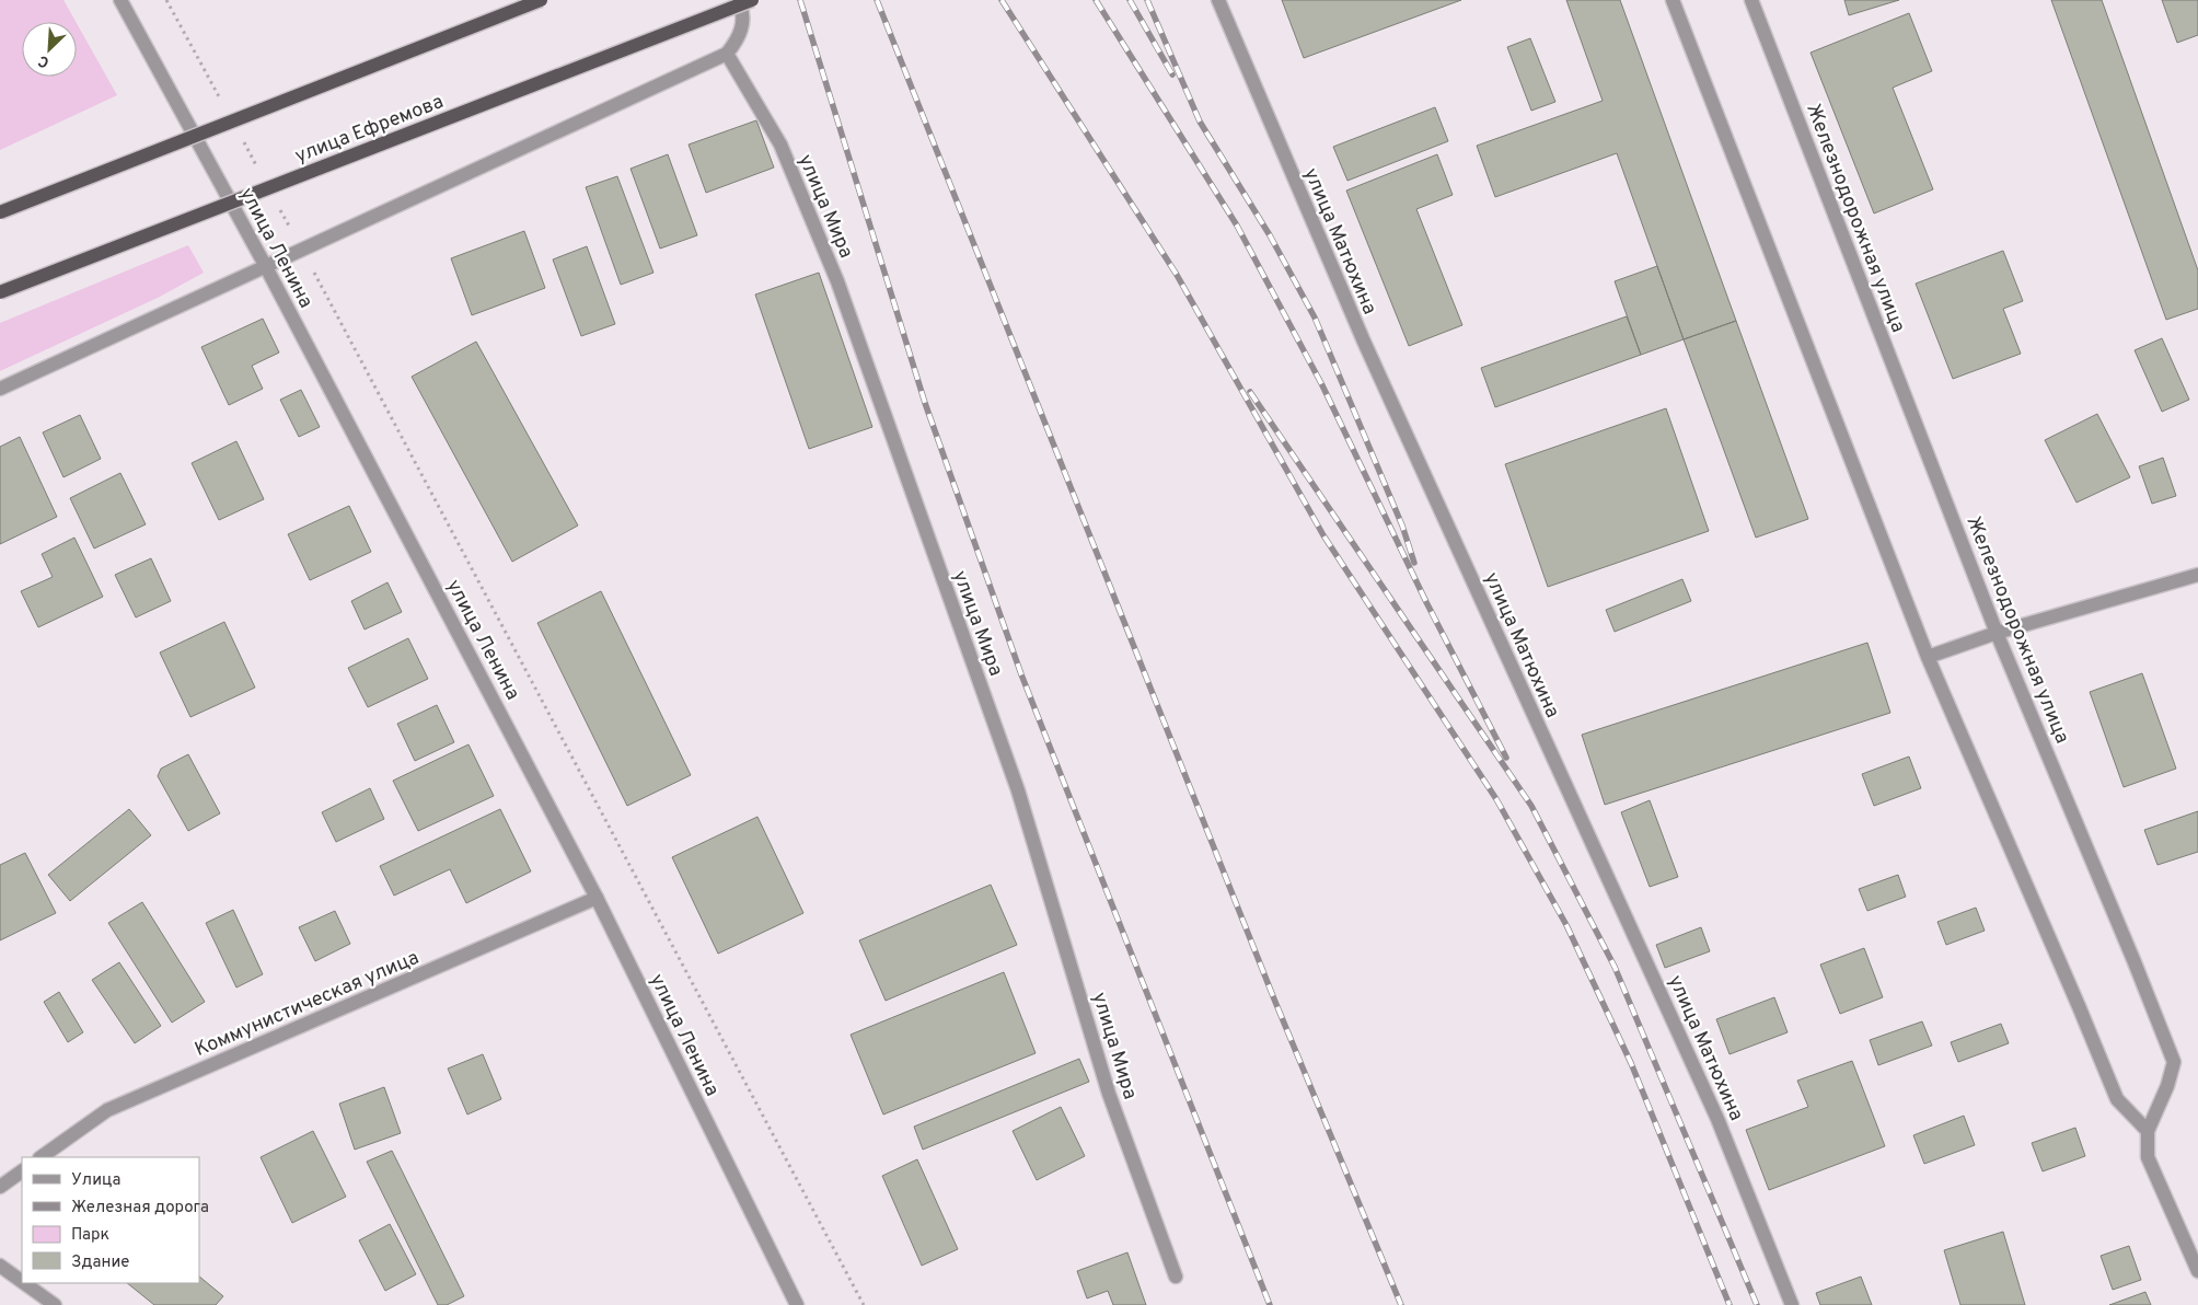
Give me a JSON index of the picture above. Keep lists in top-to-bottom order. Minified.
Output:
{"streets":{"main road":["улица Ефремова"],"street":["улица Мира","Железнодорожная улица","улица Матюхина","улица Ленина","Коммунистическая улица"]},"crossings":[["улица Ленина","Коммунистическая улица"]],"legend":["Улица","Железная дорога","Парк","Здание"],"north":"bottom left"}
